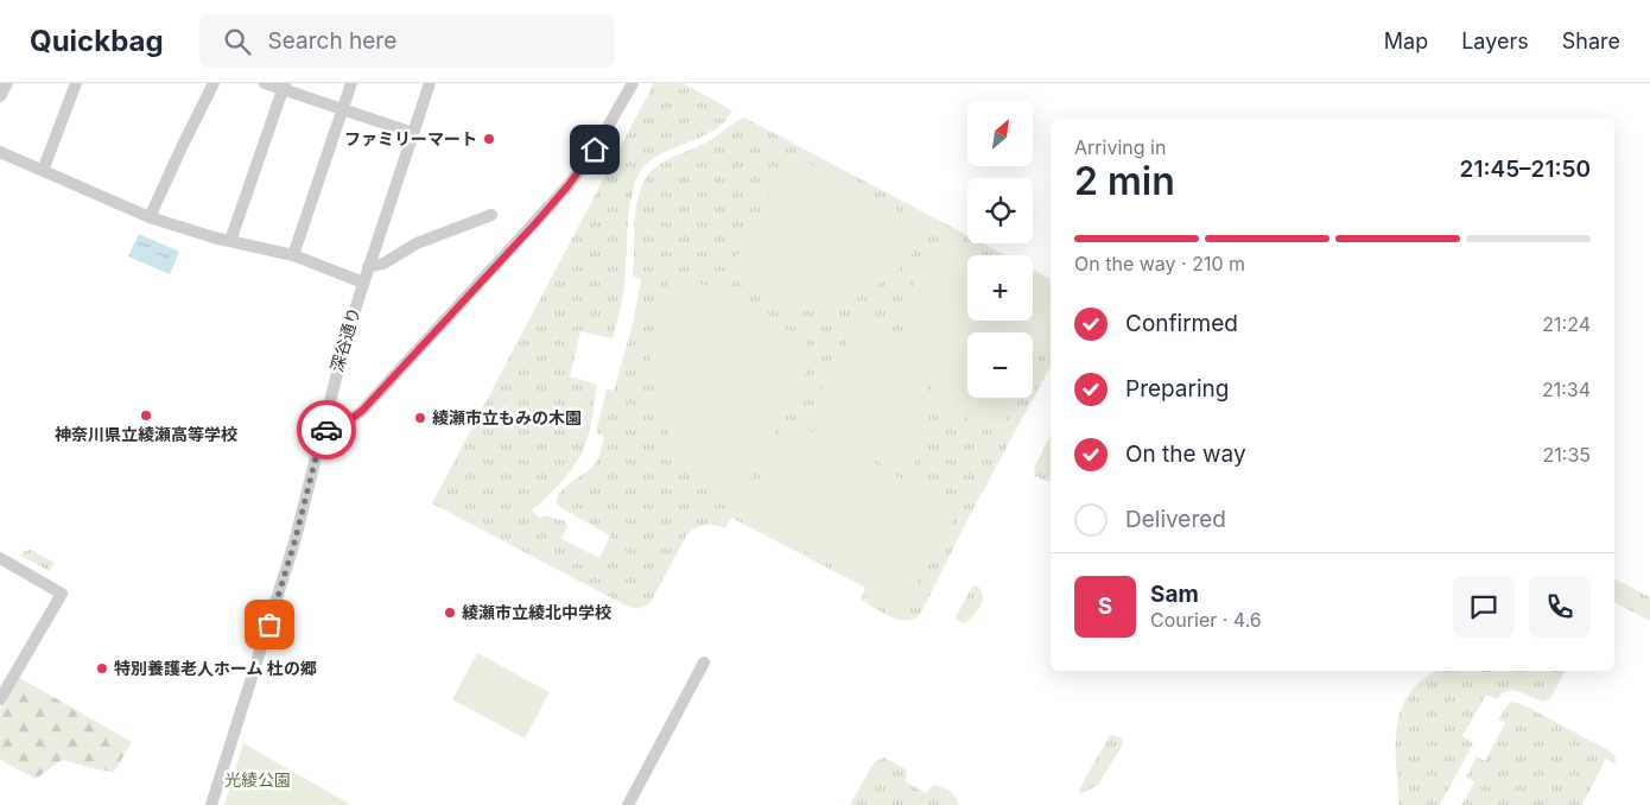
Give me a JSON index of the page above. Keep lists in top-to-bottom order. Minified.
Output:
{"streets":{"street":["深谷通り"]},"parks":["光綾公園"],"places":["ファミリーマート","神奈川県立綾瀬高等学校","綾瀬市立もみの木園","綾瀬市立綾北中学校","特別養護老人ホーム 杜の郷"],"north":"top right","page":{"header":"Quickbag","search":"Search here","nav":["Map","Layers","Share"],"map_buttons":["+","−"],"heading":["2 min","Arriving in","21:45–21:50"],"panel":["Sam","Courier · 4.6"],"bar":"On the way · 210 m","list":[["Confirmed","21:24"],["Preparing","21:34"],["On the way","21:35"],"Delivered"],"round":"S"}}
